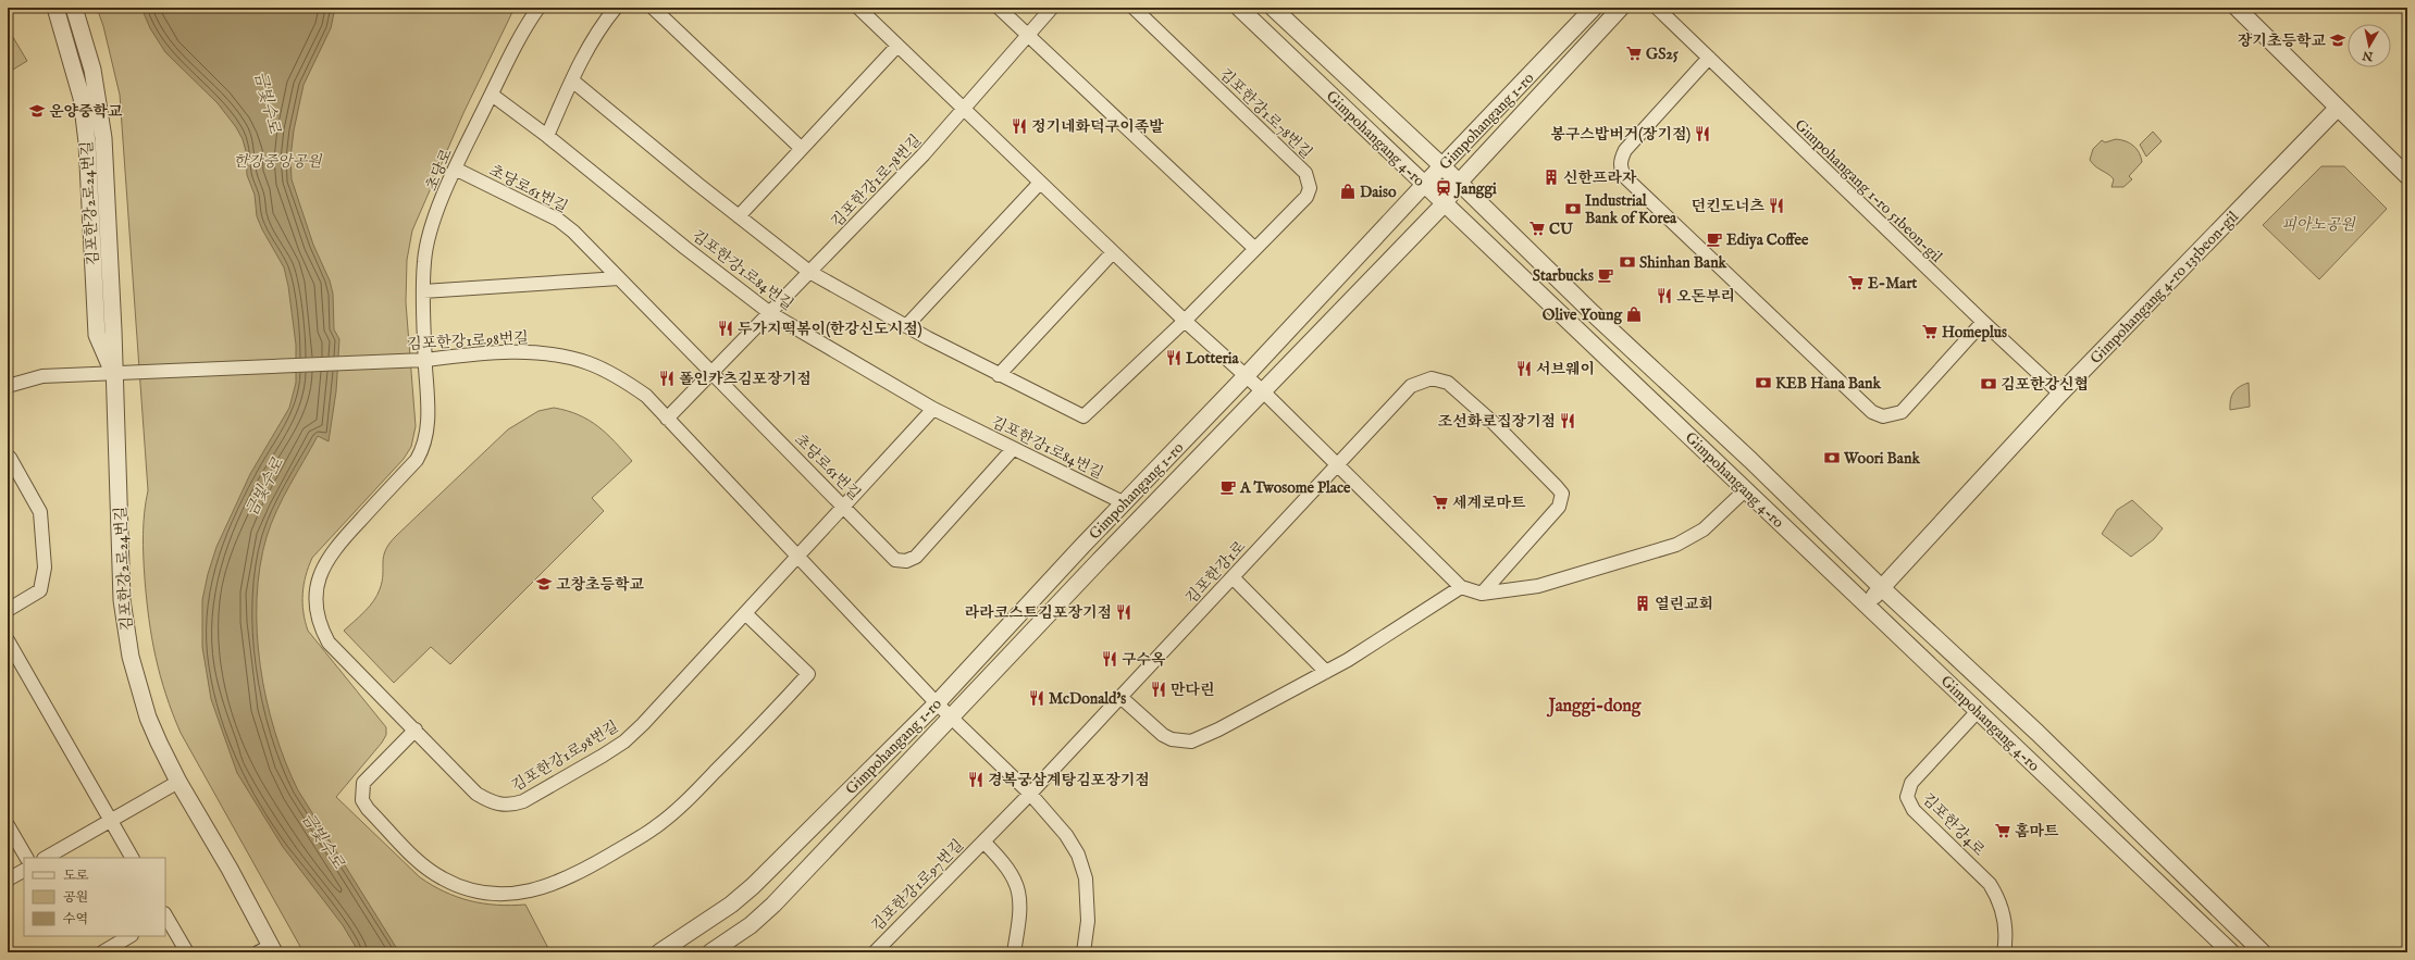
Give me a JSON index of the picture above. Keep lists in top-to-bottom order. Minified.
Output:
{"streets":{"street":["김포한강1로78번길","Gimpohangang 1-ro","Gimpohangang 4-ro","초당로","초당로61번길","Gimpohangang 1-ro 51beon-gil","김포한강2로24번길","김포한강1로84번길","Gimpohangang 4-ro 135beon-gil","김포한강1로98번길","김포한강1로","김포한강4로","김포한강1로97번길"]},"crossings":[["김포한강1로78번길","초당로61번길"],["김포한강1로78번길","김포한강1로84번길"],["김포한강1로78번길","김포한강1로98번길"],["Gimpohangang 1-ro","Gimpohangang 4-ro"],["Gimpohangang 1-ro","김포한강1로84번길"],["Gimpohangang 1-ro","김포한강1로98번길"],["Gimpohangang 4-ro","Gimpohangang 4-ro 135beon-gil"],["Gimpohangang 4-ro","김포한강4로"],["초당로","초당로61번길"],["초당로","김포한강1로98번길"],["초당로61번길","김포한강1로84번길"],["Gimpohangang 1-ro 51beon-gil","Gimpohangang 4-ro 135beon-gil"],["김포한강2로24번길","김포한강1로98번길"],["김포한강1로","김포한강1로97번길"]],"districts":["Janggi-dong"],"water":["금빛수로"],"parks":["한강중앙공원","피아노공원"],"places":{"school or university":["장기초등학교","운양중학교","고창초등학교"],"supermarket":["GS25","CU","E-Mart","Homeplus","세계로마트","홈마트"],"restaurant":["정기네화덕구이족발","봉구스밥버거(장기점)","던킨도너츠","오돈부리","두가지떡볶이(한강신도시점)","Lotteria","서브웨이","폴인카츠김포장기점","조선화로집장기점","라라코스트김포장기점","구수옥","만다린","McDonald's","경복궁삼계탕김포장기점"],"building":["신한프라자","열린교회"],"station":["Janggi"],"shop":["Daiso","Olive Young"],"bank":["Industrial Bank of Korea","Shinhan Bank","KEB Hana Bank","김포한강신협","Woori Bank"],"cafe":["Ediya Coffee","Starbucks","A Twosome Place"]},"legend":["도로","공원","수역"],"north":"bottom"}
